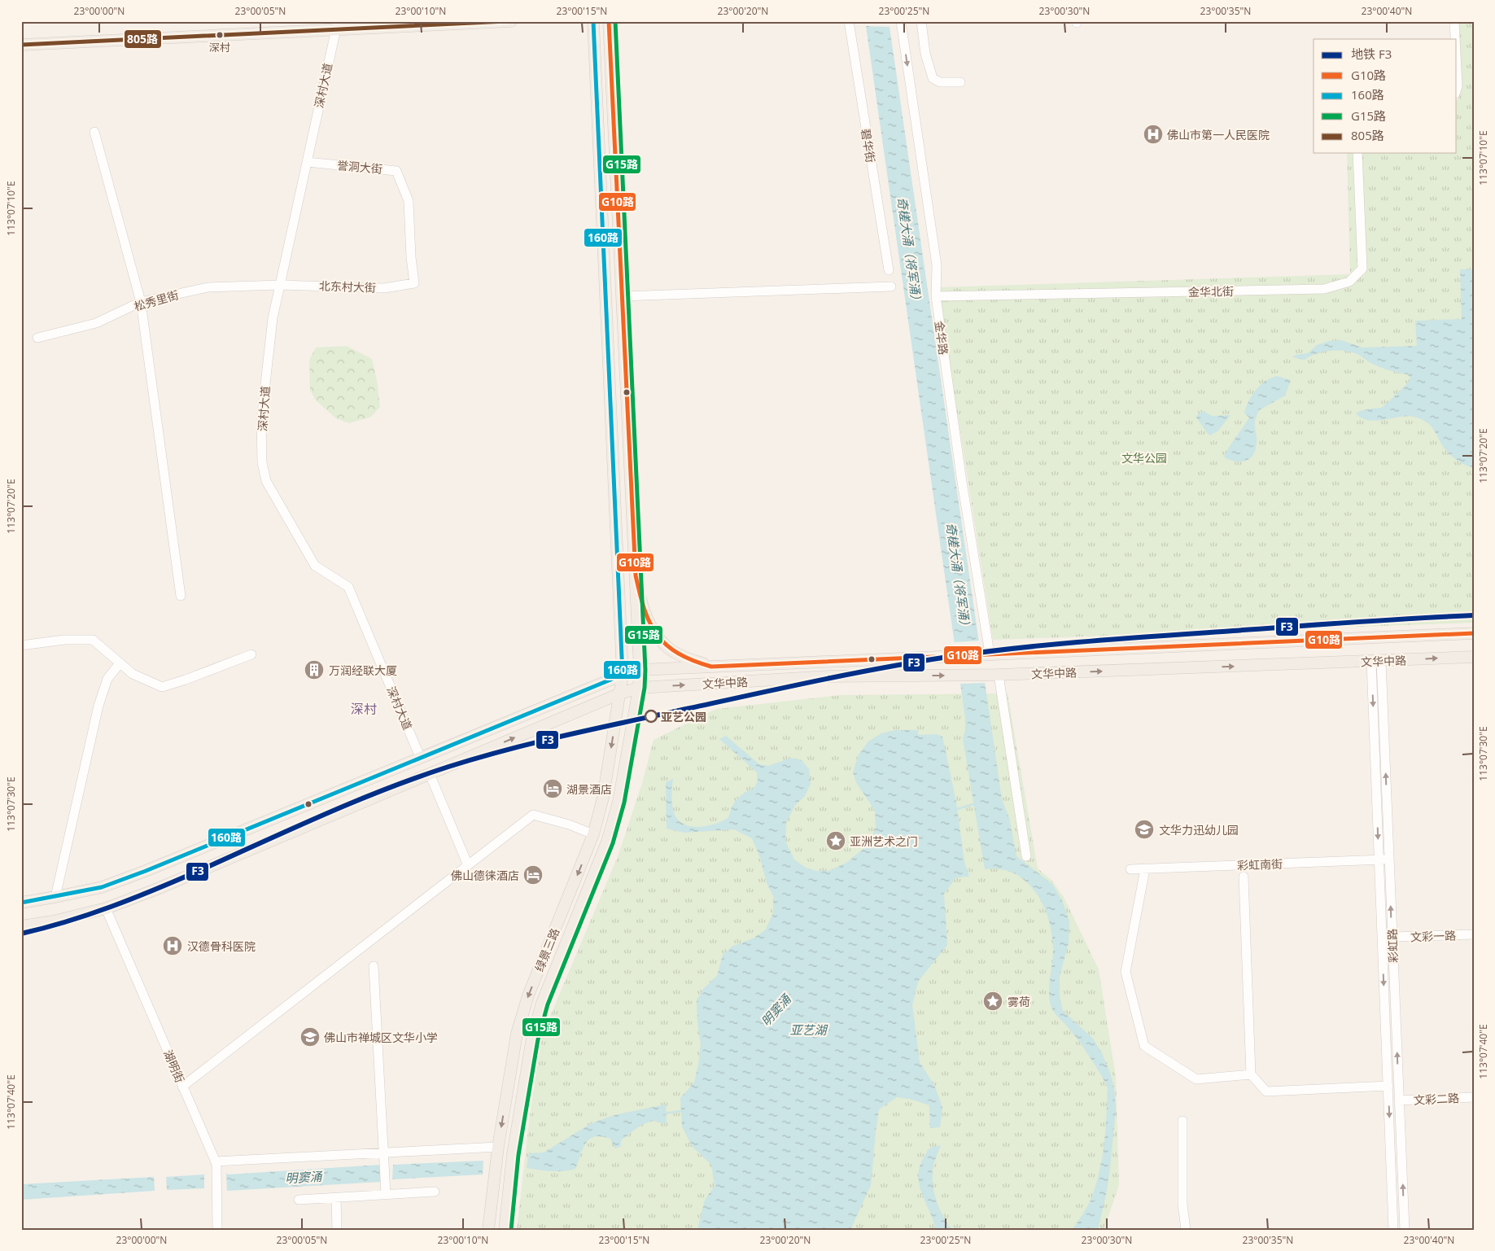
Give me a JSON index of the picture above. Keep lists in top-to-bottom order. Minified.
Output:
{"streets":{"main road":["文华中路","绿景三路"],"street":["深村大道","碧华街","誉洞大街","北东村大街","金华北街","松秀里街","金华路","彩虹南街","文彩一路","彩虹路","湖明街","文彩二路"]},"crossings":[["深村大道","誉洞大街"],["深村大道","北东村大街"],["深村大道","松秀里街"],["深村大道","文华中路"],["誉洞大街","北东村大街"],["北东村大街","松秀里街"],["金华北街","金华路"],["金华路","文华中路"],["文华中路","彩虹路"],["文华中路","绿景三路"],["文华中路","湖明街"],["彩虹南街","彩虹路"],["文彩一路","彩虹路"],["彩虹路","文彩二路"]],"one_way":["金华路"],"districts":["深村"],"water":["奇槎大涌（将军涌）","明窦涌","亚艺湖"],"parks":["文华公园"],"places":{"other":["深村","亚艺公园"],"hospital":["佛山市第一人民医院","汉德骨科医院"],"building":["万润经联大厦"],"hotel":["湖景酒店","佛山德徕酒店"],"school or university":["文华力迅幼儿园","佛山市禅城区文华小学"],"place":["亚洲艺术之门","雾荷"]},"lines":["transit line G10路","transit line 160路","transit line G15路","transit line 805路","metro line F3"],"legend":["地铁 F3","G10路","160路","G15路","805路"],"coordinates":["23°00'00\"N","23°00'05\"N","23°00'10\"N","23°00'15\"N","23°00'20\"N","23°00'25\"N","23°00'30\"N","23°00'35\"N","23°00'40\"N","113°07'10\"E","113°07'20\"E","113°07'30\"E","113°07'40\"E"]}
